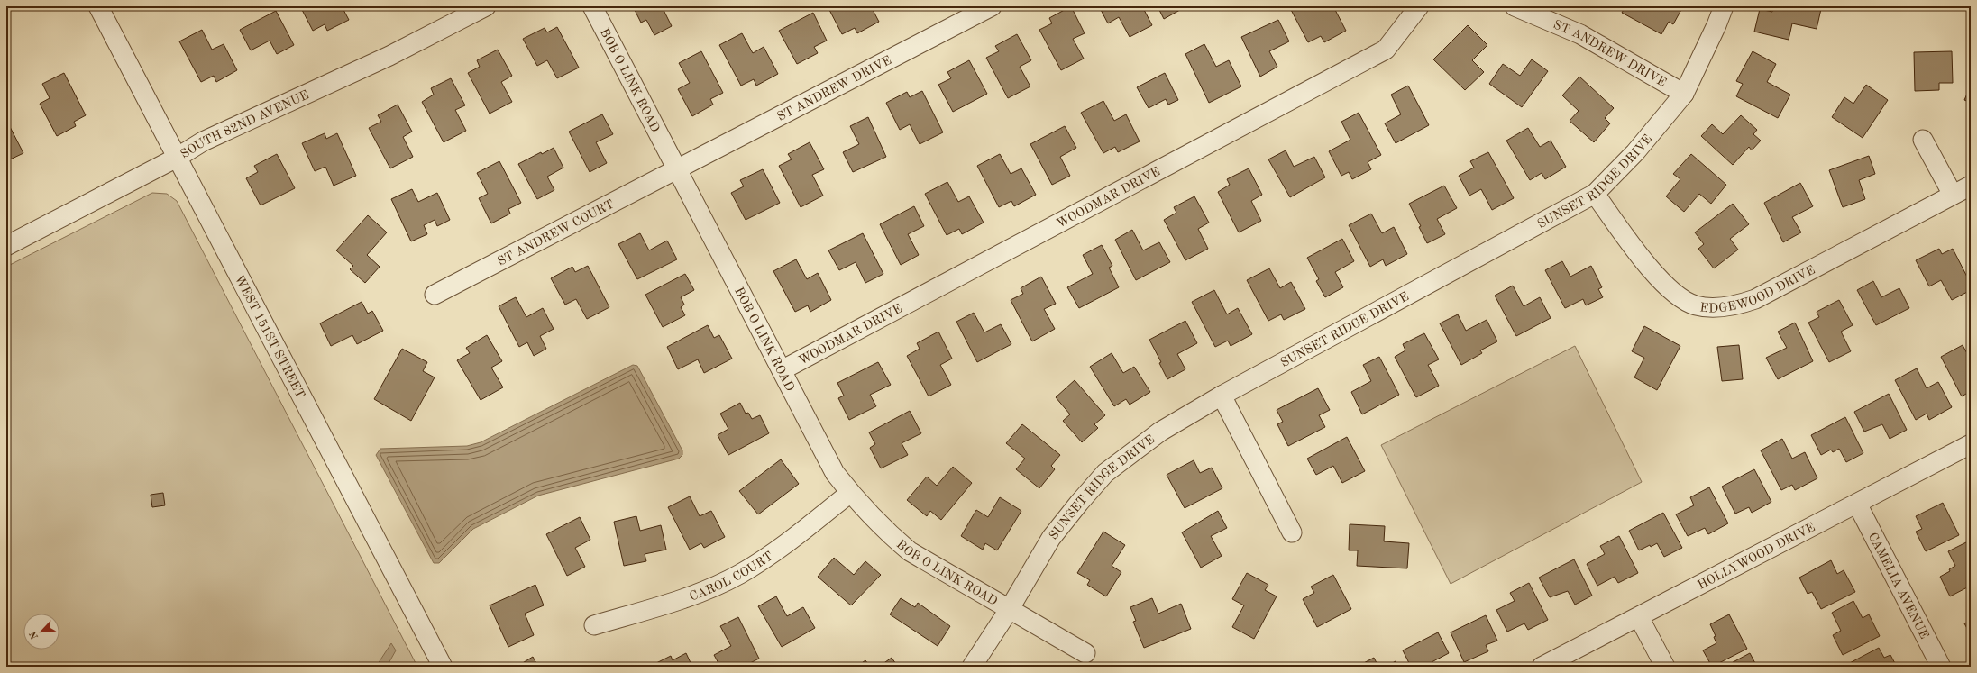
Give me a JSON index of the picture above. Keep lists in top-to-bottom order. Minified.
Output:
{"streets":{"street":["ST ANDREW DRIVE","BOB O LINK ROAD","SOUTH 82ND AVENUE","SUNSET RIDGE DRIVE","WOODMAR DRIVE","ST ANDREW COURT","EDGEWOOD DRIVE","WEST 151ST STREET","HOLLYWOOD DRIVE","CAROL COURT","CAMELIA AVENUE"]},"crossings":[["ST ANDREW DRIVE","BOB O LINK ROAD"],["ST ANDREW DRIVE","SUNSET RIDGE DRIVE"],["ST ANDREW DRIVE","ST ANDREW COURT"],["BOB O LINK ROAD","SUNSET RIDGE DRIVE"],["BOB O LINK ROAD","WOODMAR DRIVE"],["BOB O LINK ROAD","ST ANDREW COURT"],["BOB O LINK ROAD","CAROL COURT"],["SOUTH 82ND AVENUE","WEST 151ST STREET"],["SUNSET RIDGE DRIVE","EDGEWOOD DRIVE"],["HOLLYWOOD DRIVE","CAMELIA AVENUE"]],"north":"bottom left"}
